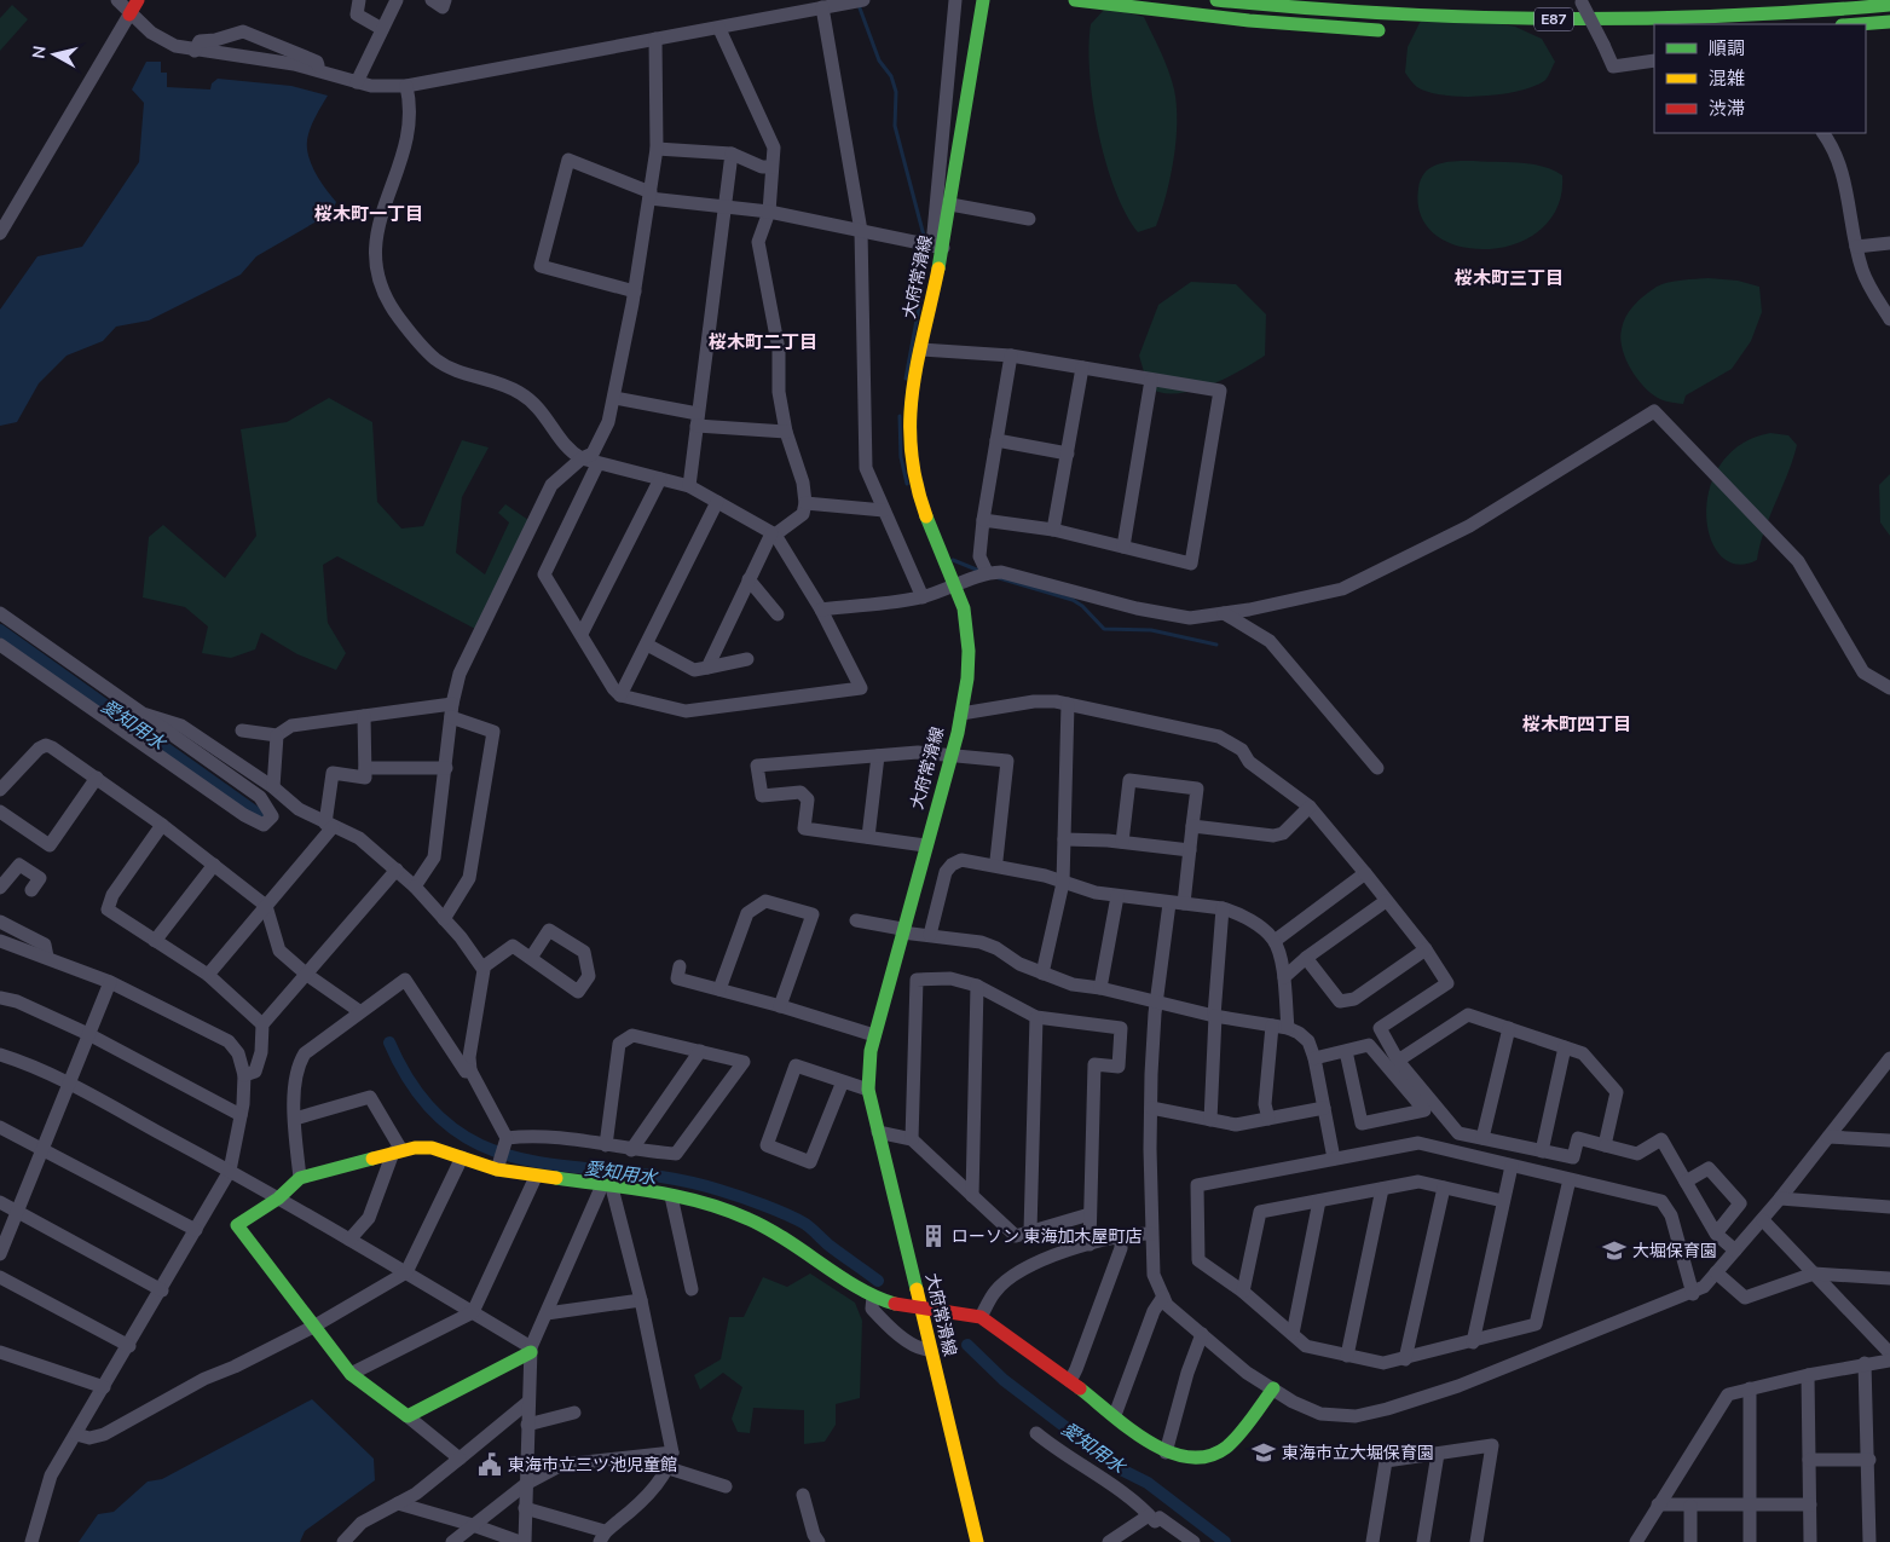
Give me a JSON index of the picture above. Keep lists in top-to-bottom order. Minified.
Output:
{"streets":{"main road":["E87","大府常滑線"]},"districts":["桜木町一丁目","桜木町三丁目","桜木町二丁目","桜木町四丁目"],"water":["愛知用水"],"places":{"building":["ローソン 東海加木屋町店"],"school or university":["大堀保育園","東海市立大堀保育園"],"public building":["東海市立三ツ池児童館"]},"legend":["順調","混雑","渋滞"],"north":"left"}
